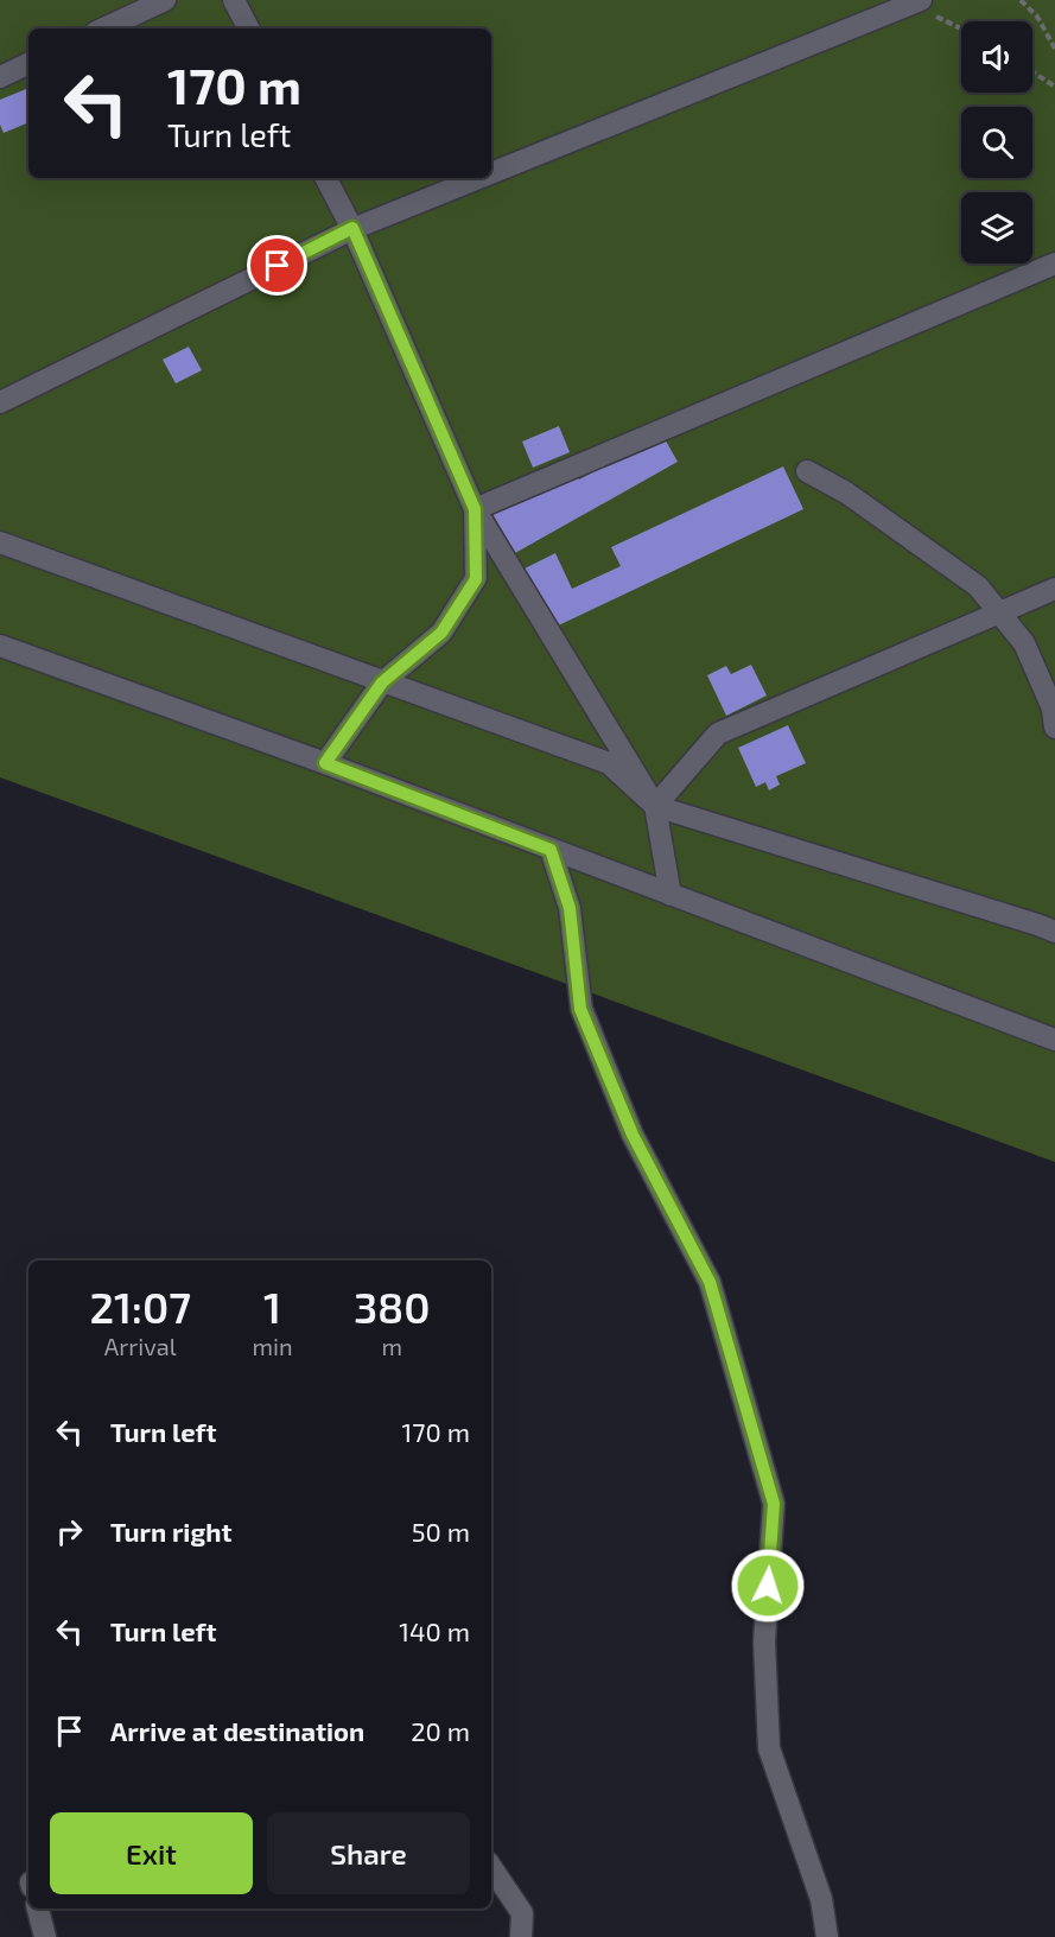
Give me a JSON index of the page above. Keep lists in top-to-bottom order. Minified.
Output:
{"page":{"turn":["170 m","Turn left"],"eta":["21:07","Arrival","1","min","380","m"],"list":[{"name":"Turn left","value":"170 m"},{"name":"Turn right","value":"50 m"},{"name":"Turn left","value":"140 m"},{"name":"Arrive at destination","value":"20 m"}],"buttons":["Exit","Share"]}}
